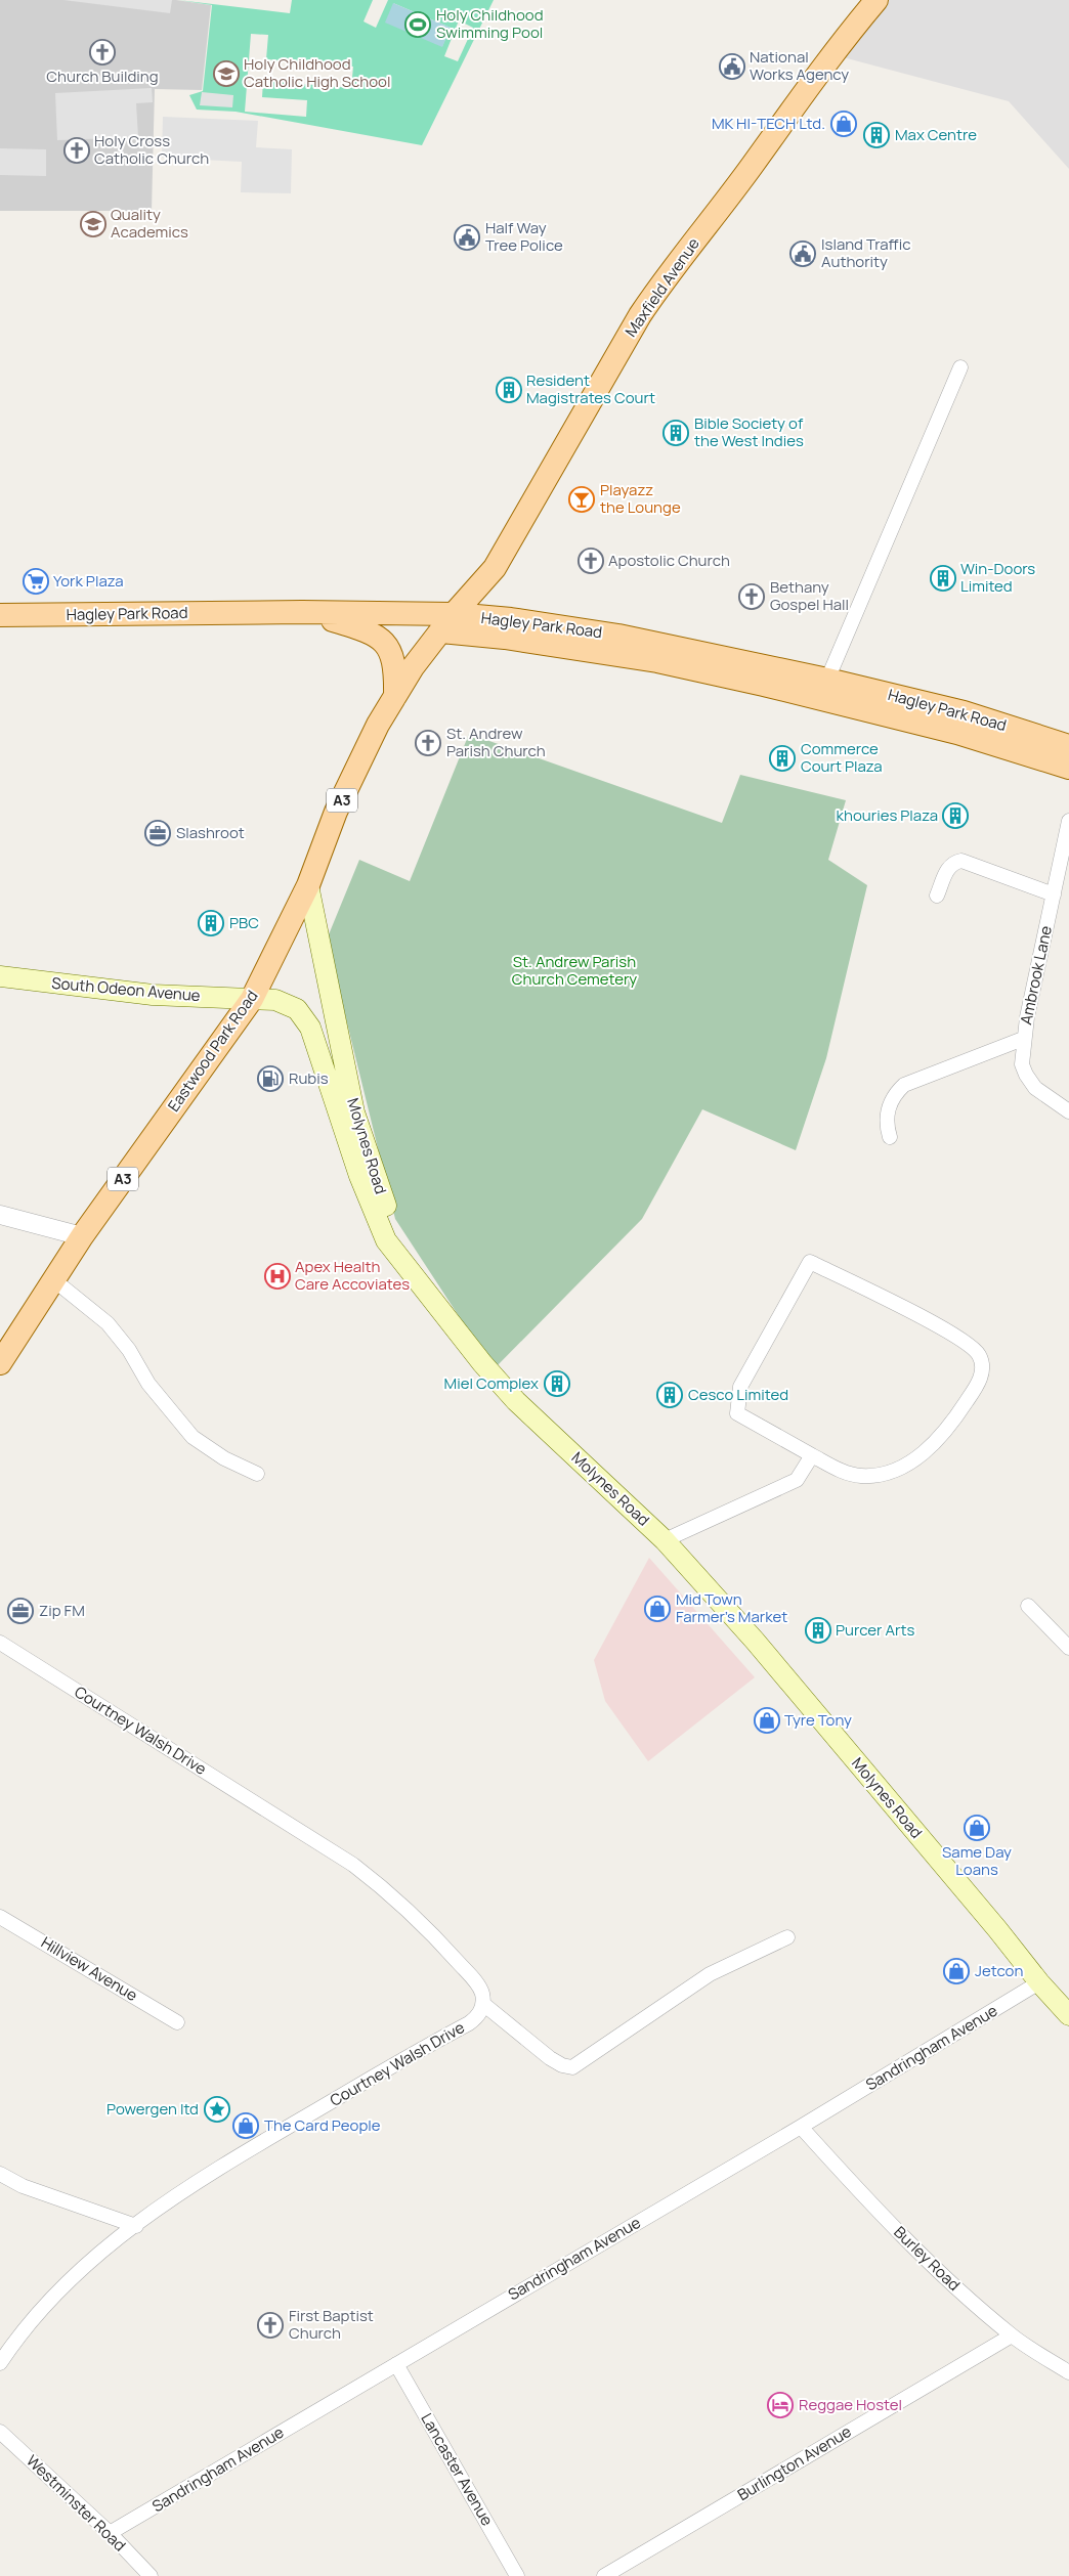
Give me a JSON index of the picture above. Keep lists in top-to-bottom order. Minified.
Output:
{"streets":{"main road":["Maxfield Avenue","Hagley Park Road","A3","South Odeon Avenue","Eastwood Park Road","Molynes Road"],"street":["Ambrook Lane","Courtney Walsh Drive","Hillview Avenue","Sandringham Avenue","Burley Road","Burlington Avenue","Lancaster Avenue","Westminster Road"]},"crossings":[["Maxfield Avenue","Hagley Park Road"],["Maxfield Avenue","Eastwood Park Road"],["Hagley Park Road","Eastwood Park Road"],["South Odeon Avenue","Eastwood Park Road"],["South Odeon Avenue","Molynes Road"],["Eastwood Park Road","Molynes Road"],["Molynes Road","Sandringham Avenue"],["Sandringham Avenue","Burley Road"],["Sandringham Avenue","Lancaster Avenue"],["Sandringham Avenue","Westminster Road"],["Burley Road","Burlington Avenue"]],"parks":["St. Andrew Parish Church Cemetery"],"places":{"sports":["Holy Childhood Swimming Pool"],"church":["Church Building","Holy Cross Catholic Church","Apostolic Church","Bethany Gospel Hall","St. Andrew Parish Church","First Baptist Church"],"public building":["National Works Agency","Half Way Tree Police","Island Traffic Authority"],"school or university":["Holy Childhood Catholic High School","Quality Academics"],"shop":["MK HI-TECH Ltd.","Mid Town Farmer's Market","Tyre Tony","Same Day Loans","Jetcon","The Card People"],"building":["Max Centre","Resident Magistrates Court","Bible Society of the West Indies","Win-Doors Limited","Commerce Court Plaza","khouries Plaza","PBC","Miel Complex","Cesco Limited","Purcer Arts"],"bar":["Playazz the Lounge"],"supermarket":["York Plaza"],"office":["Slashroot","Zip FM"],"fuel station":["Rubis"],"hospital":["Apex Health Care Accoviates"],"place":["Powergen ltd"],"hotel":["Reggae Hostel"]}}
